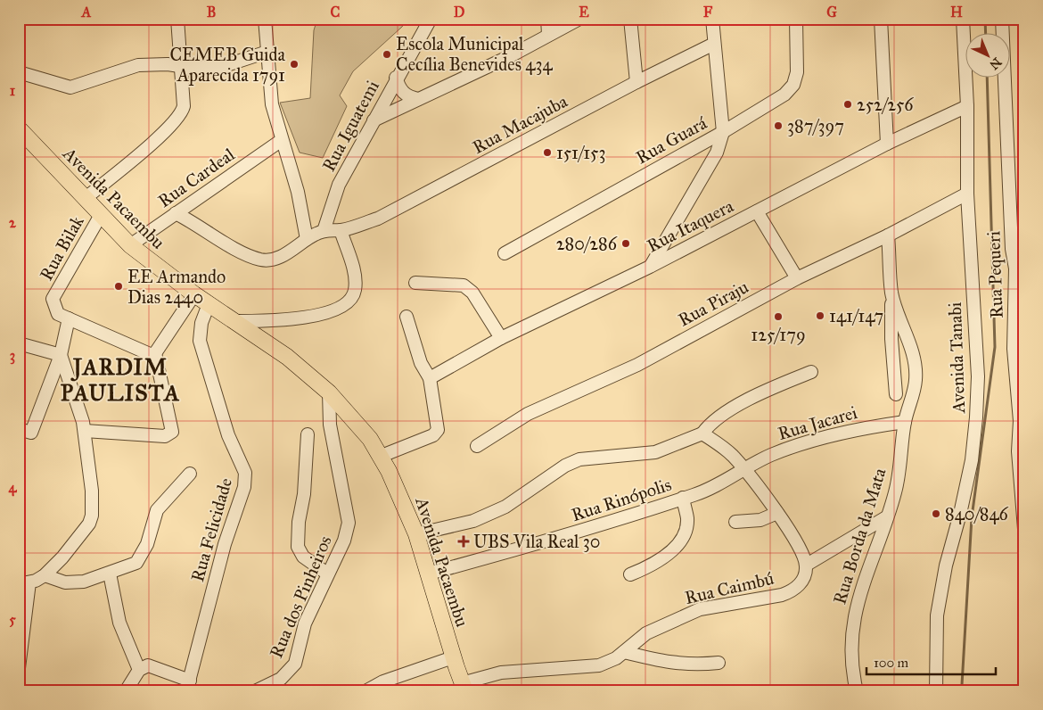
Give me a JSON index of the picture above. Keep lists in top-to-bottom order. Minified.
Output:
{"streets":{"main road":["Avenida Pacaembu"],"street":["Rua Macajuba","Rua Iguatemi","Rua Guará","Rua Cardeal","Rua Itaquera","Rua Bilak","Rua Pequeri","Rua Piraju","Avenida Tanabi","Rua Jacarei","Rua Rinópolis","Rua Felicidade","Rua Borda da Mata","Rua Caimbú","Rua dos Pinheiros"]},"crossings":[["Rua Macajuba","Rua Iguatemi"],["Rua Cardeal","Avenida Pacaembu"],["Avenida Pacaembu","Rua Bilak"],["Avenida Pacaembu","Rua Rinópolis"],["Avenida Pacaembu","Rua Felicidade"],["Avenida Pacaembu","Rua Caimbú"],["Avenida Pacaembu","Rua dos Pinheiros"],["Rua Itaquera","Avenida Tanabi"],["Rua Piraju","Avenida Tanabi"],["Rua Piraju","Rua Borda da Mata"],["Rua Jacarei","Rua Rinópolis"],["Rua Jacarei","Rua Borda da Mata"]],"districts":["JARDIM PAULISTA"],"places":{"other":["Escola Municipal Cecília Benevides 434","CEMEB Guida Aparecida 1791","252/256","387/397","151/153","280/286","EE Armando Dias 2440","141/147","125/179","840/846"],"health":["UBS Vila Real 30"]},"scale_bar":"100 m","north":"bottom right","grid":{"columns":["A","B","C","D","E","F","G","H"],"rows":["1","2","3","4","5"]}}
